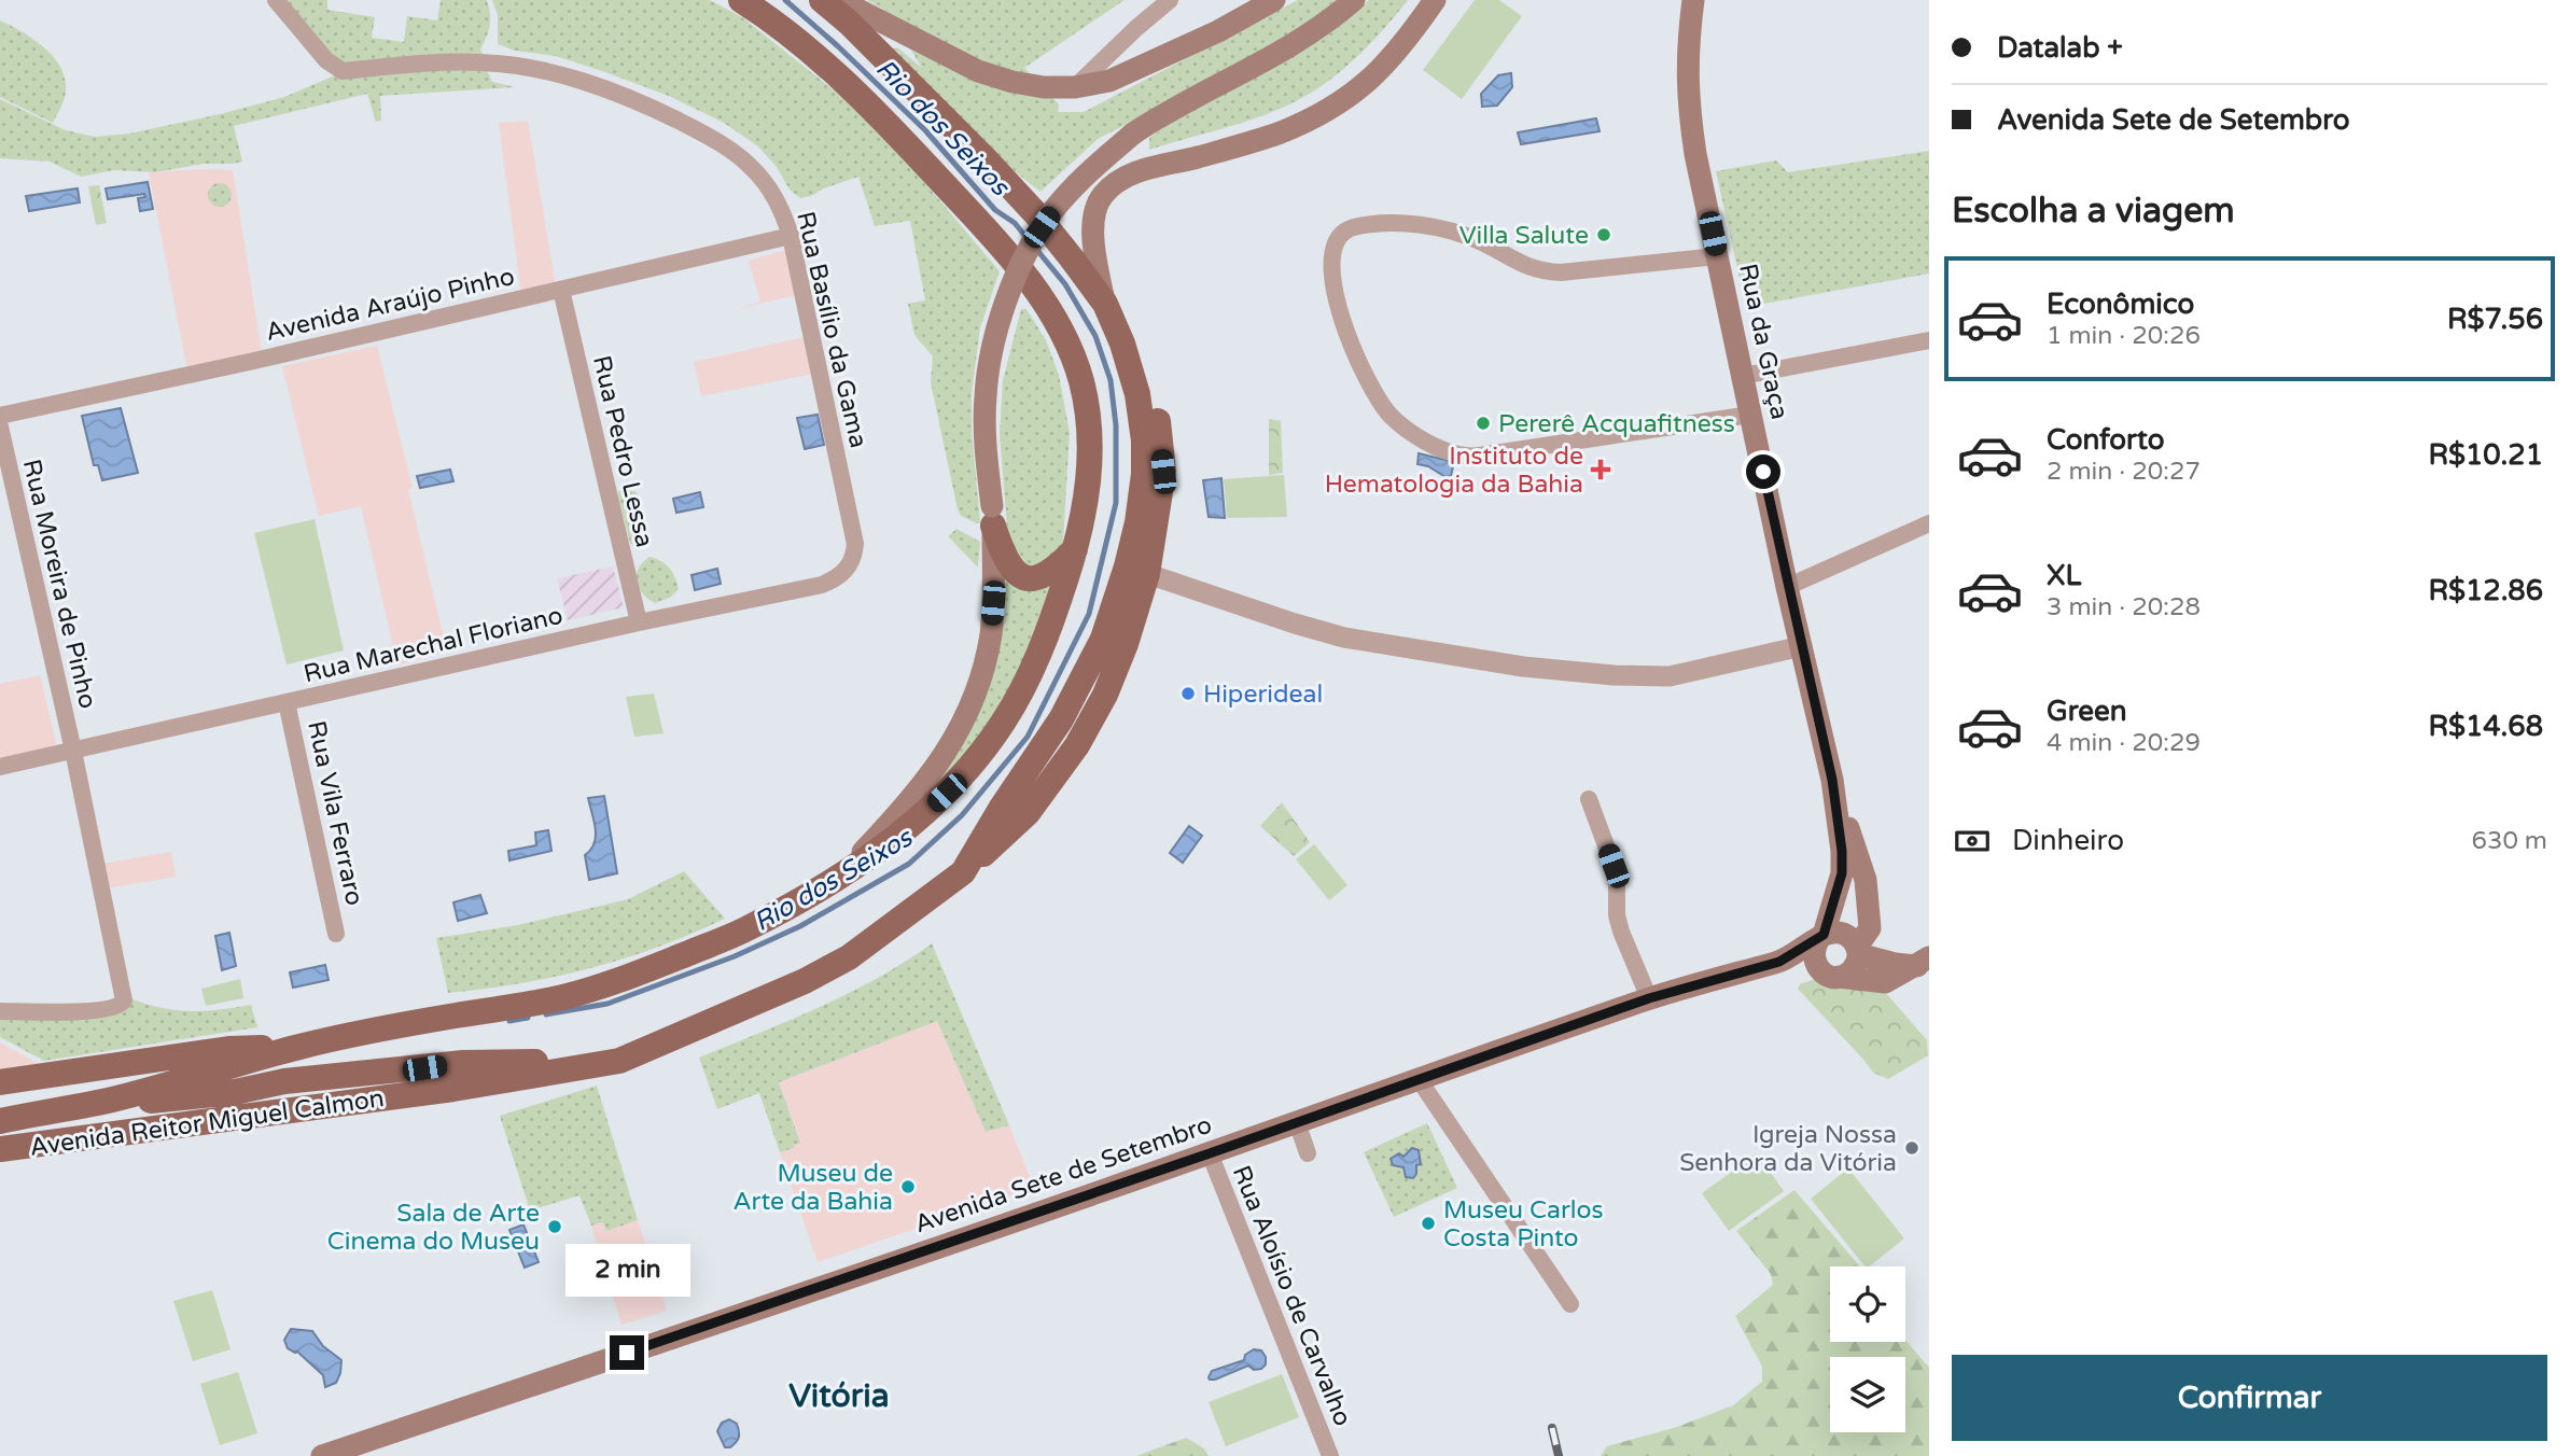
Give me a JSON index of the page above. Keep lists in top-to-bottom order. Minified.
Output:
{"streets":{"main road":["Rua da Graça","Avenida Reitor Miguel Calmon","Avenida Sete de Setembro"],"street":["Avenida Araújo Pinho","Rua Basílio da Gama","Rua Pedro Lessa","Rua Moreira de Pinho","Rua Marechal Floriano","Rua Vila Ferraro","Rua Aloísio de Carvalho"]},"crossings":[["Avenida Araújo Pinho","Rua Basílio da Gama"],["Avenida Araújo Pinho","Rua Pedro Lessa"],["Rua Basílio da Gama","Rua Marechal Floriano"],["Rua da Graça","Avenida Sete de Setembro"],["Rua Pedro Lessa","Rua Marechal Floriano"],["Rua Moreira de Pinho","Rua Marechal Floriano"],["Rua Marechal Floriano","Rua Vila Ferraro"],["Avenida Sete de Setembro","Rua Aloísio de Carvalho"]],"districts":["Vitória"],"water":["Rio dos Seixos"],"places":{"other":["Villa Salute","Pererê Acquafitness","Hiperideal","Igreja Nossa Senhora da Vitória","Museu de Arte da Bahia","Museu Carlos Costa Pinto","Sala de Arte Cinema do Museu"],"health":["Instituto de Hematologia da Bahia"]},"page":{"banner":["Datalab +","Avenida Sete de Setembro"],"heading":"Escolha a viagem","list":[{"name":"Econômico","note":"1 min · 20:26","value":"R$7.56"},{"name":"Conforto","note":"2 min · 20:27","value":"R$10.21"},{"name":"XL","note":"3 min · 20:28","value":"R$12.86"},{"name":"Green","note":"4 min · 20:29","value":"R$14.68"}],"pay":["Dinheiro","630 m"],"bubble":"2 min","buttons":"Confirmar"}}
